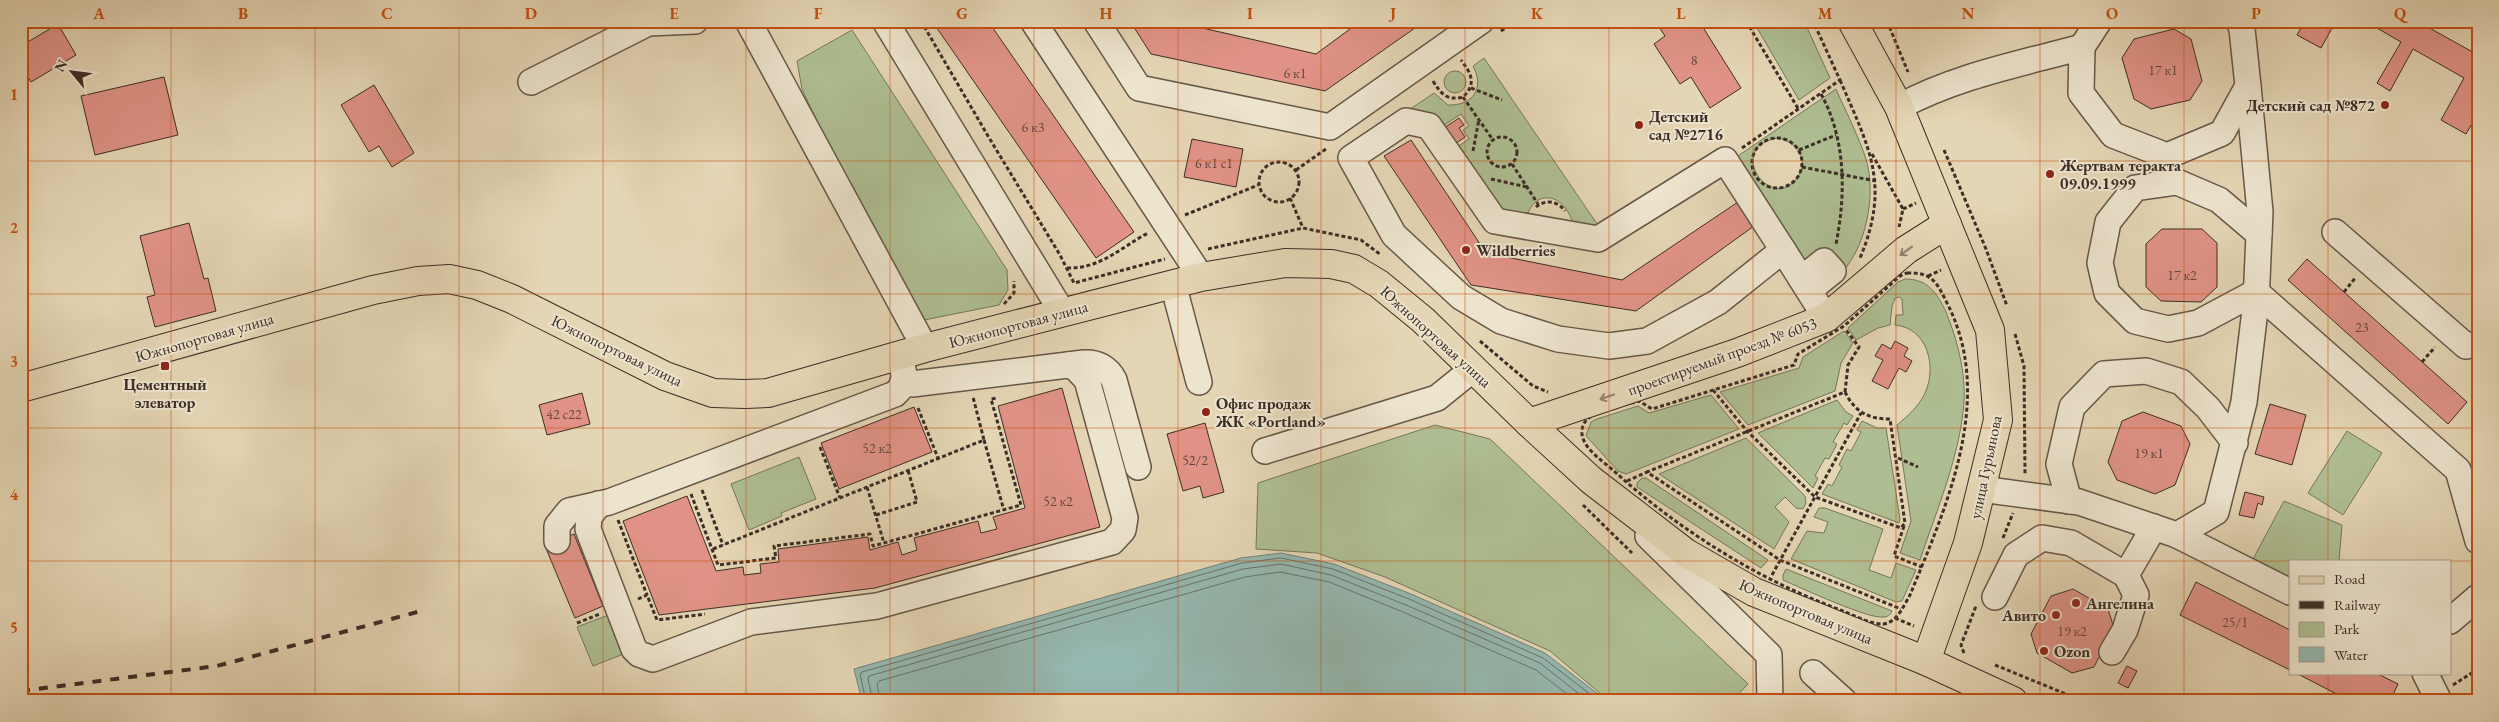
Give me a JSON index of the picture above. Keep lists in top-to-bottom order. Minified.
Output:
{"streets":{"main road":["Южнопортовая улица","проектируемый проезд № 6053","улица Гурьянова"]},"crossings":[["Южнопортовая улица","проектируемый проезд № 6053"],["Южнопортовая улица","улица Гурьянова"],["проектируемый проезд № 6053","улица Гурьянова"]],"one_way":["проектируемый проезд № 6053"],"places":{"other":["Детский сад №872","Детский сад №2716","Жертвам теракта 09.09.1999","Wildberries","Офис продаж ЖК «Portland»","Ангелина","Авито","Ozon"],"transit":["Цементный элеватор"]},"house_numbers":["8","17 к1","6 к1","6 к3","6 к1 с1","17 к2","23","42 с22","52 к2","19 к1","52/2","52 к2","25/1","19 к2"],"legend":["Road","Railway","Park","Water"],"north":"top left","grid":{"columns":["A","B","C","D","E","F","G","H","I","J","K","L","M","N","O","P","Q"],"rows":["1","2","3","4","5"]}}
